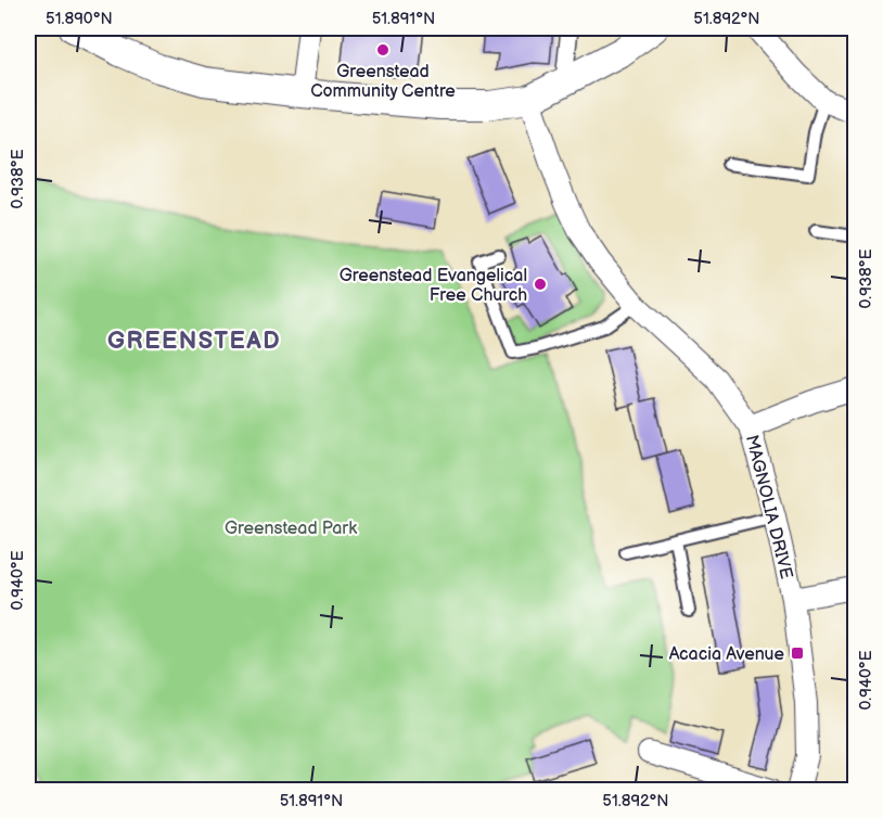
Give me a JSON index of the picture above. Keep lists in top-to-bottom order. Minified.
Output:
{"streets":{"street":["MAGNOLIA DRIVE"]},"districts":["GREENSTEAD"],"parks":["Greenstead Park"],"places":{"other":["Greenstead Community Centre","Greenstead Evangelical Free Church"],"transit":["Acacia Avenue"]},"coordinates":["51.890°N","51.891°N","51.892°N","0.938°E","0.940°E"]}
